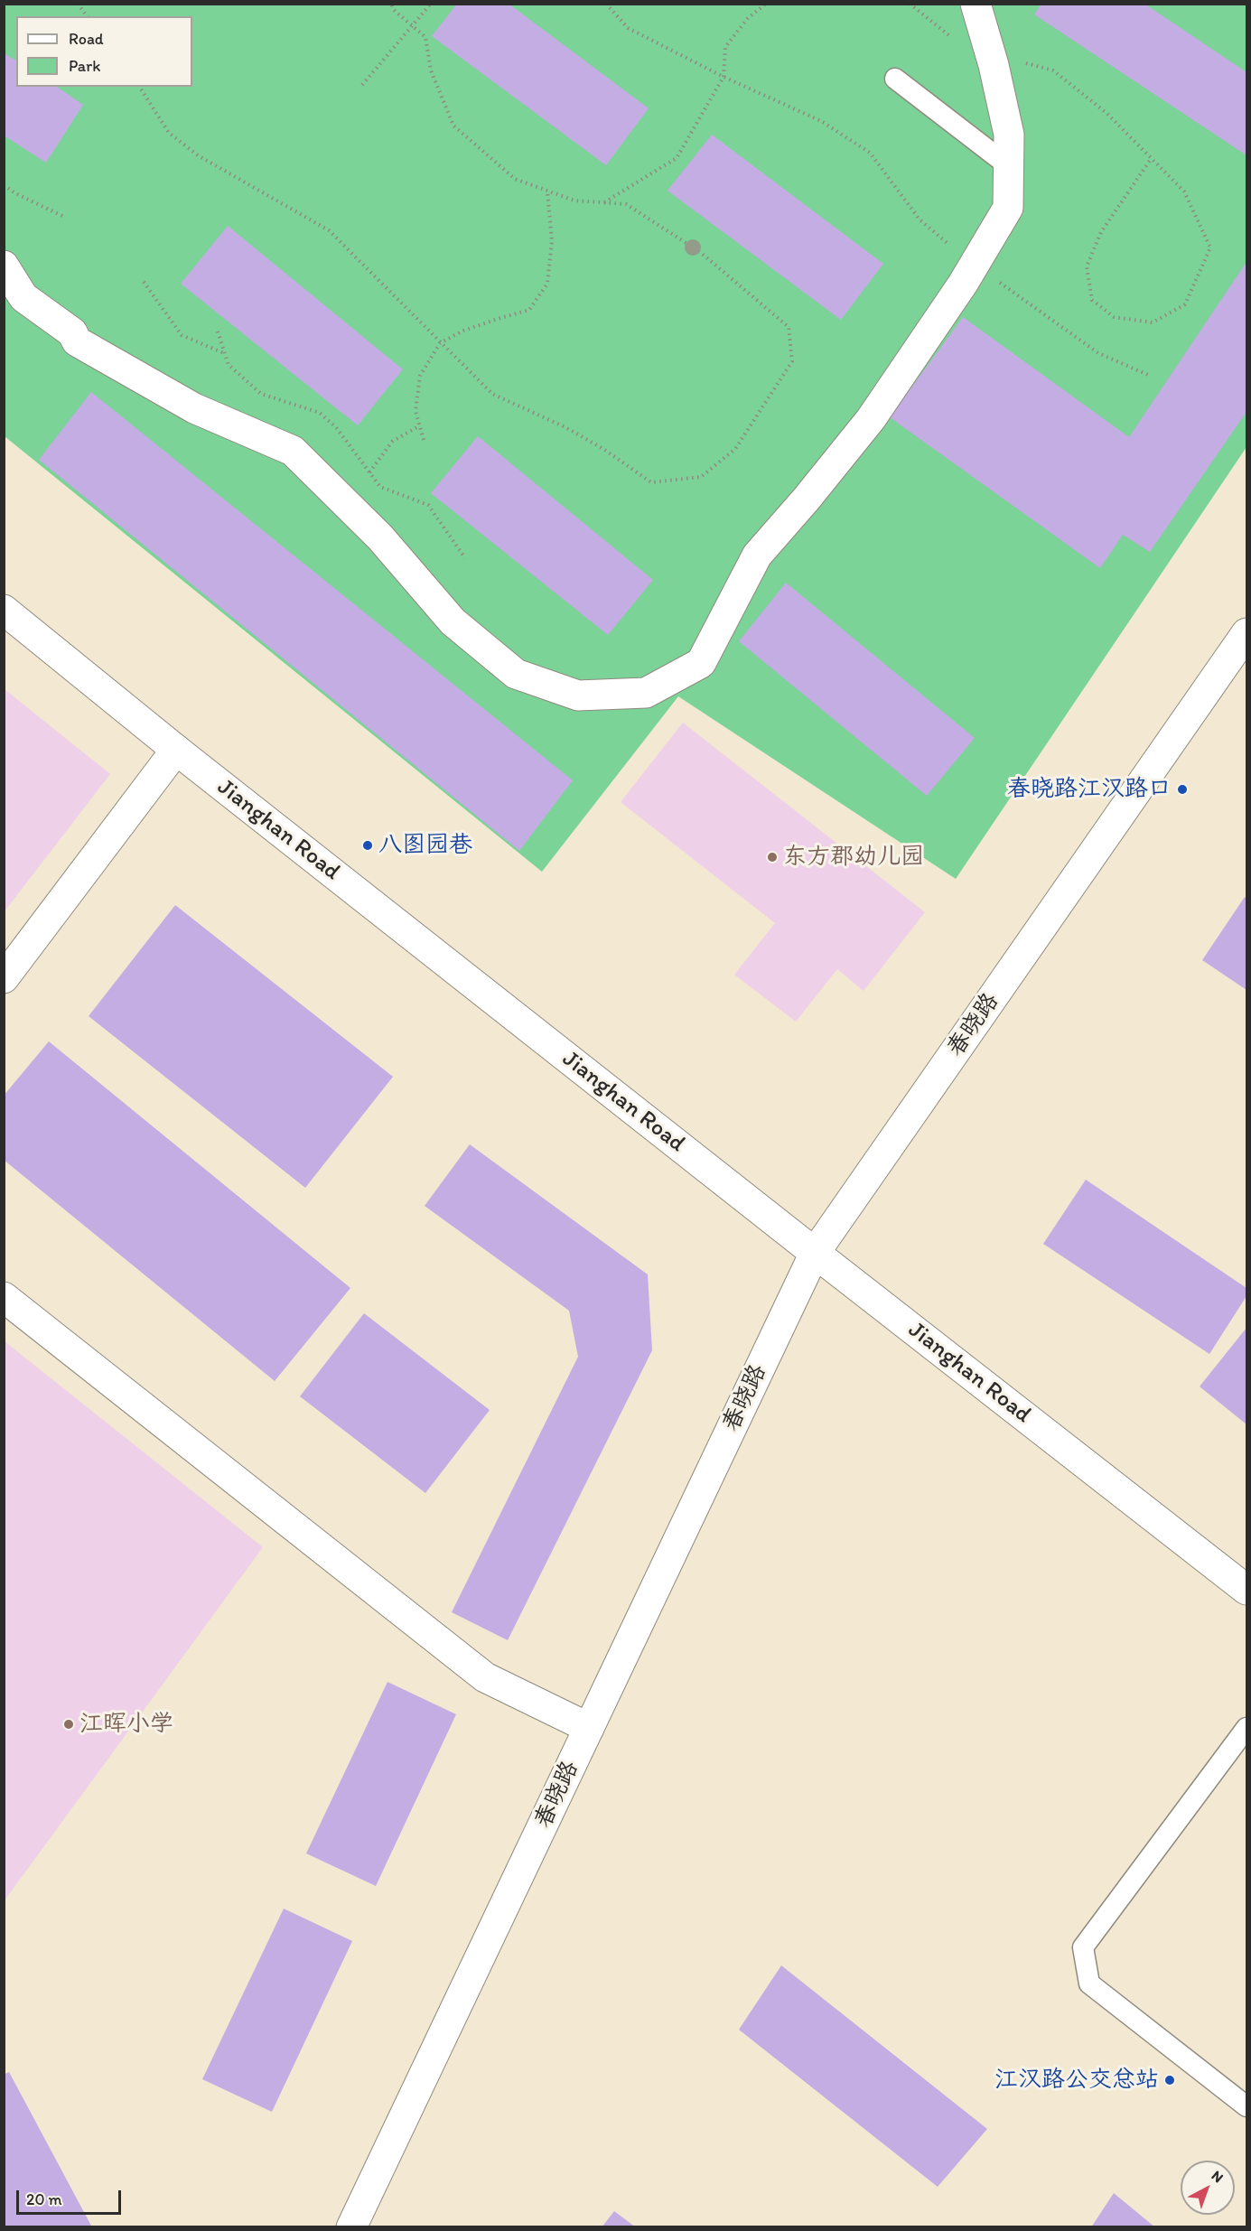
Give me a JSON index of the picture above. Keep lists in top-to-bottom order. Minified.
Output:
{"streets":{"street":["Jianghan Road","春晓路"]},"crossings":[["Jianghan Road","春晓路"]],"places":["春晓路江汉路口","八图园巷","东方郡幼儿园","江晖小学","江汉路公交总站"],"legend":["Road","Park"],"scale_bar":"20 m","north":"top right"}
